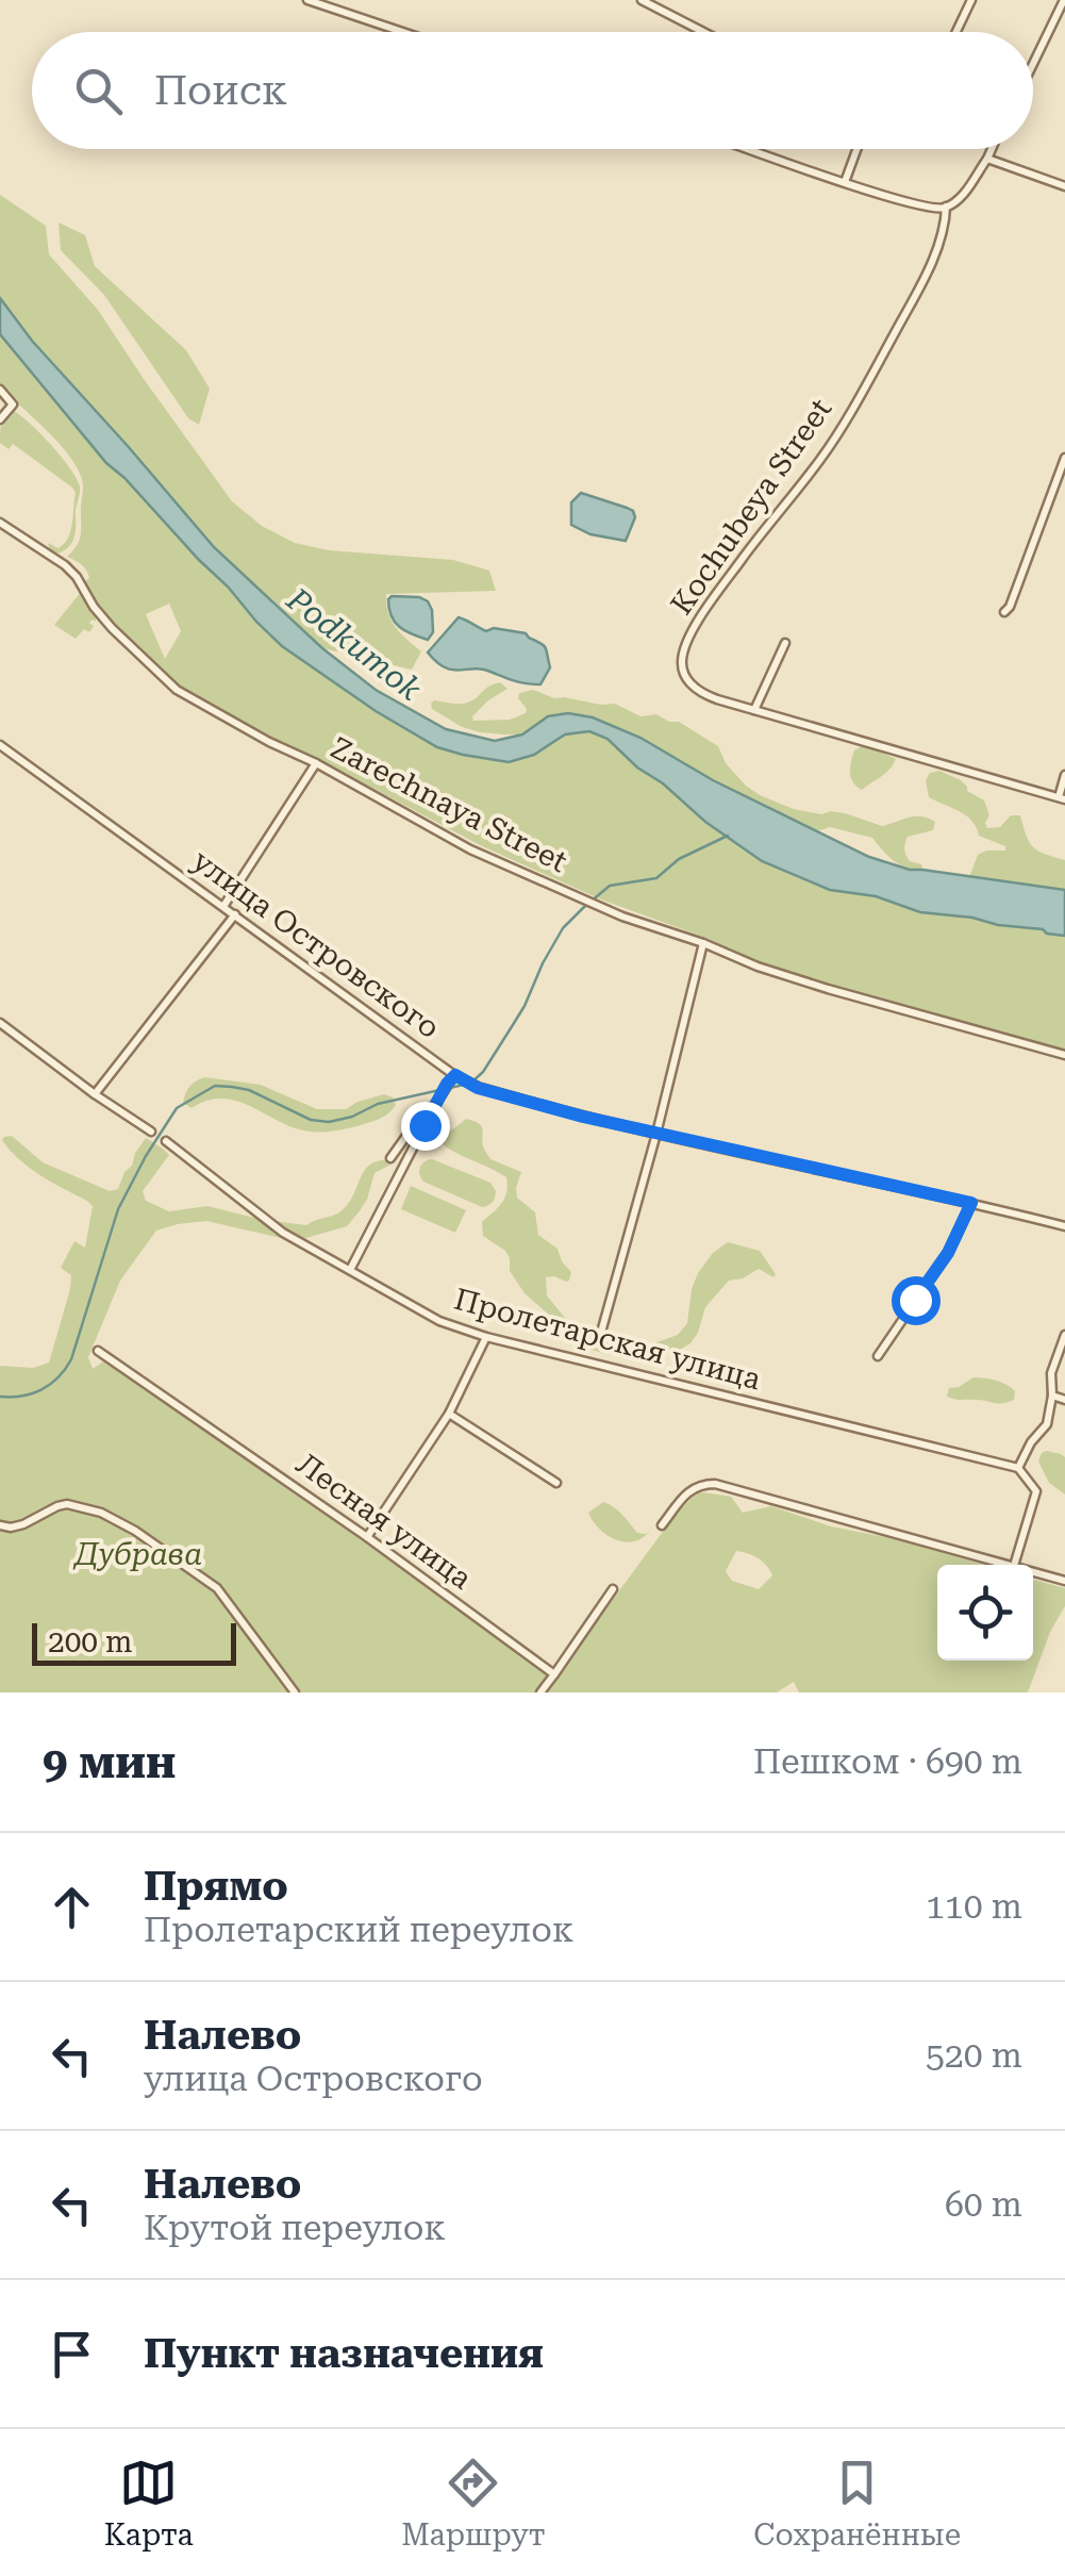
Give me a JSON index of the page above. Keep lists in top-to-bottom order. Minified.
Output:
{"streets":{"street":["Kochubeya Street","Zarechnaya Street","улица Островского","Пролетарская улица","Лесная улица"]},"water":["Podkumok"],"parks":["Дубрава"],"scale_bar":"200 m","page":{"search":"Поиск","scale":"200 m","heading":["9 мин","Пешком · 690 m"],"list":[["Прямо","Пролетарский переулок","110 m"],["Налево","улица Островского","520 m"],["Налево","Крутой переулок","60 m"],"Пункт назначения"],"nav":["Карта","Маршрут","Сохранённые"]}}
